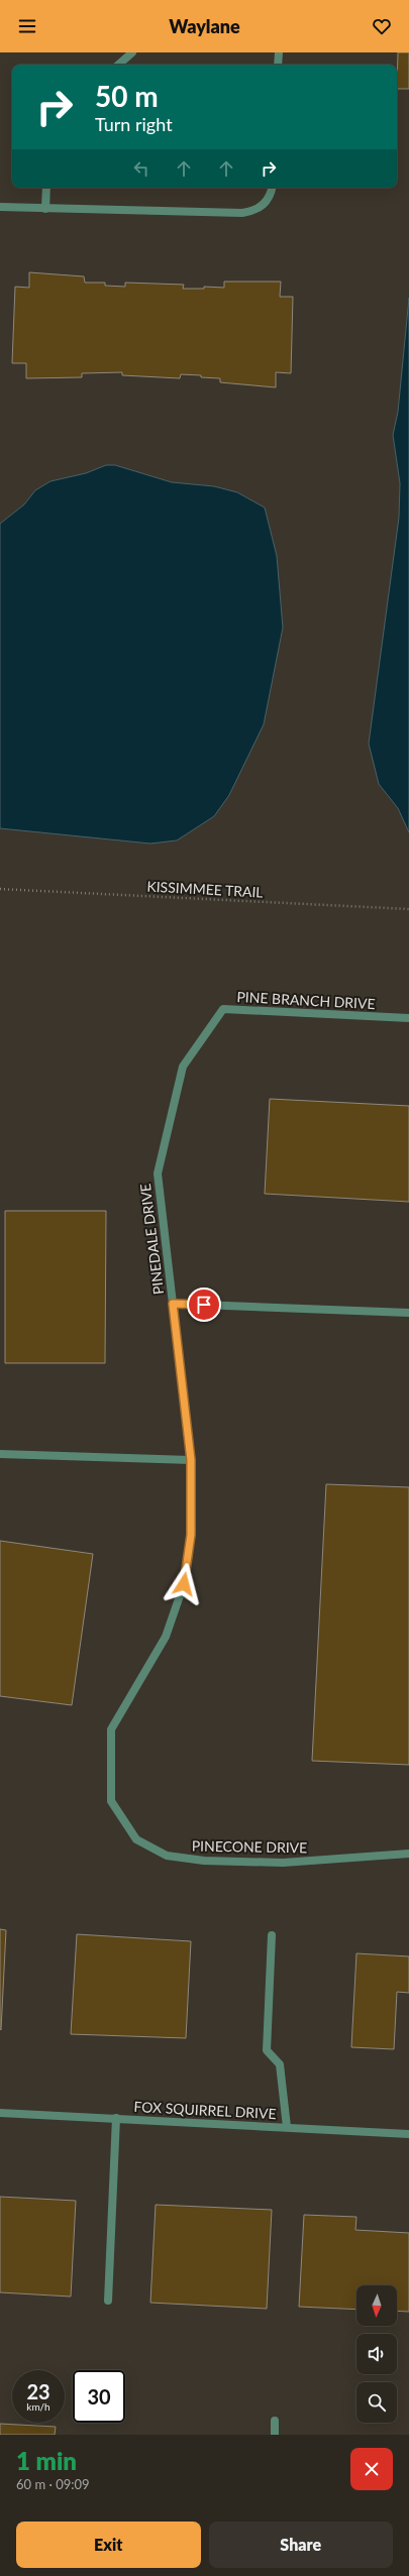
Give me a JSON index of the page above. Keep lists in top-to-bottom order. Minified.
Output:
{"streets":{"street":["PINE BRANCH DRIVE","PINEDALE DRIVE","PINECONE DRIVE","FOX SQUIRREL DRIVE"],"path":["KISSIMMEE TRAIL"]},"crossings":[["PINE BRANCH DRIVE","PINEDALE DRIVE"],["PINEDALE DRIVE","PINECONE DRIVE"]],"north":"bottom","page":{"header":"Waylane","turn":["50 m","Turn right"],"speed":"23 km/h","limit":"30","heading":["1 min","60 m · 09:09"],"buttons":["Exit","Share"]}}
